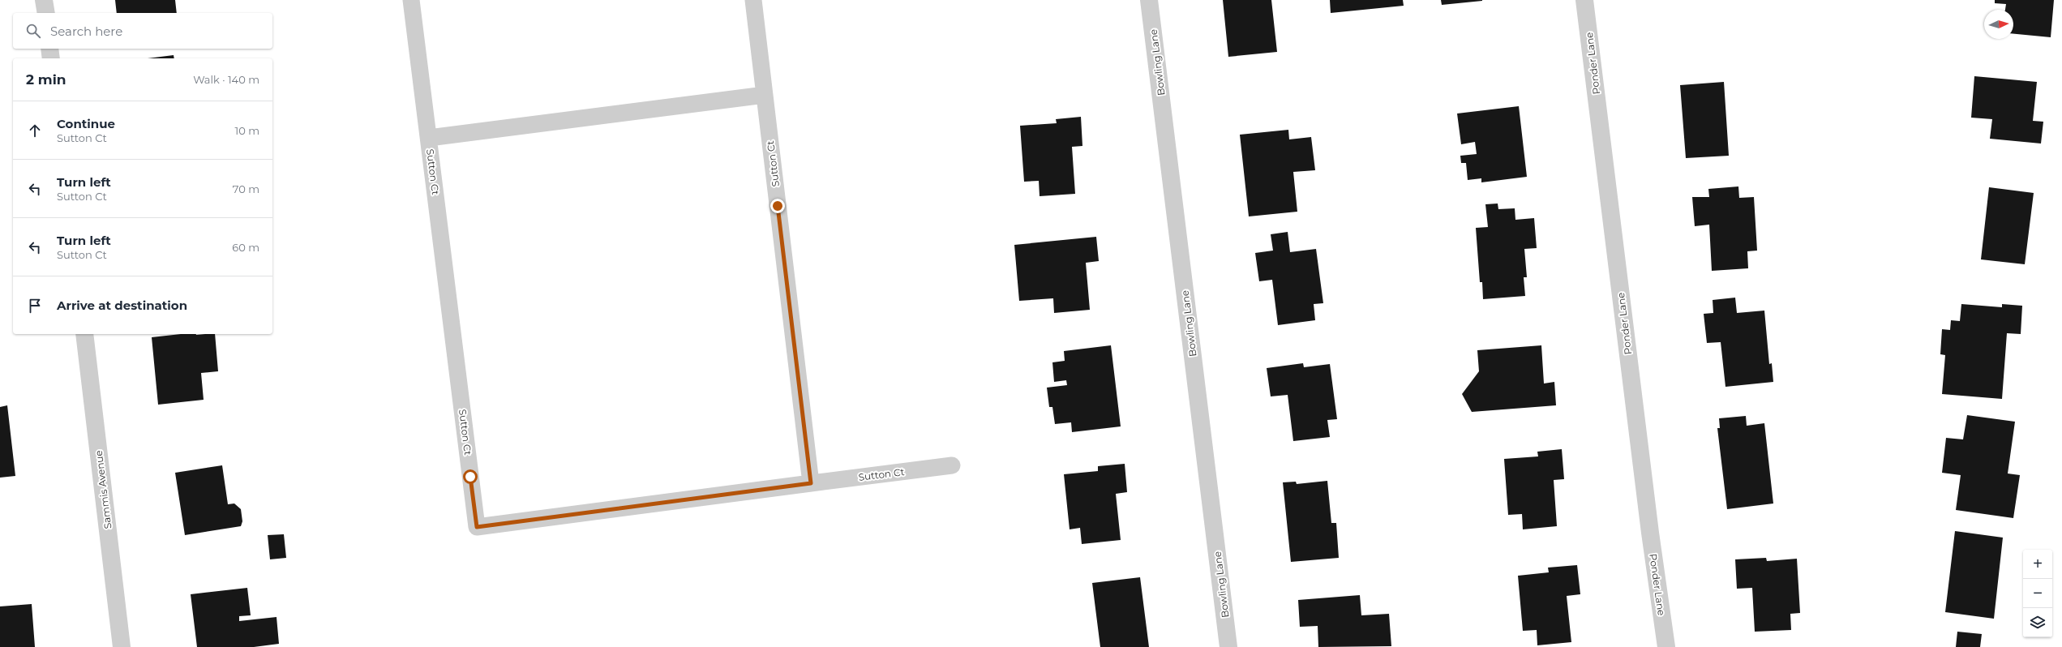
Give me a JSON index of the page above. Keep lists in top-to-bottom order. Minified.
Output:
{"streets":{"street":["Bowling Lane","Ponder Lane","Sammis Avenue"],"lane":["Sutton Ct"]},"north":"right","page":{"search":"Search here","heading":["2 min","Walk · 140 m"],"list":[["Continue","Sutton Ct","10 m"],["Turn left","Sutton Ct","70 m"],["Turn left","Sutton Ct","60 m"],"Arrive at destination"],"map_buttons":["+","−"]}}
